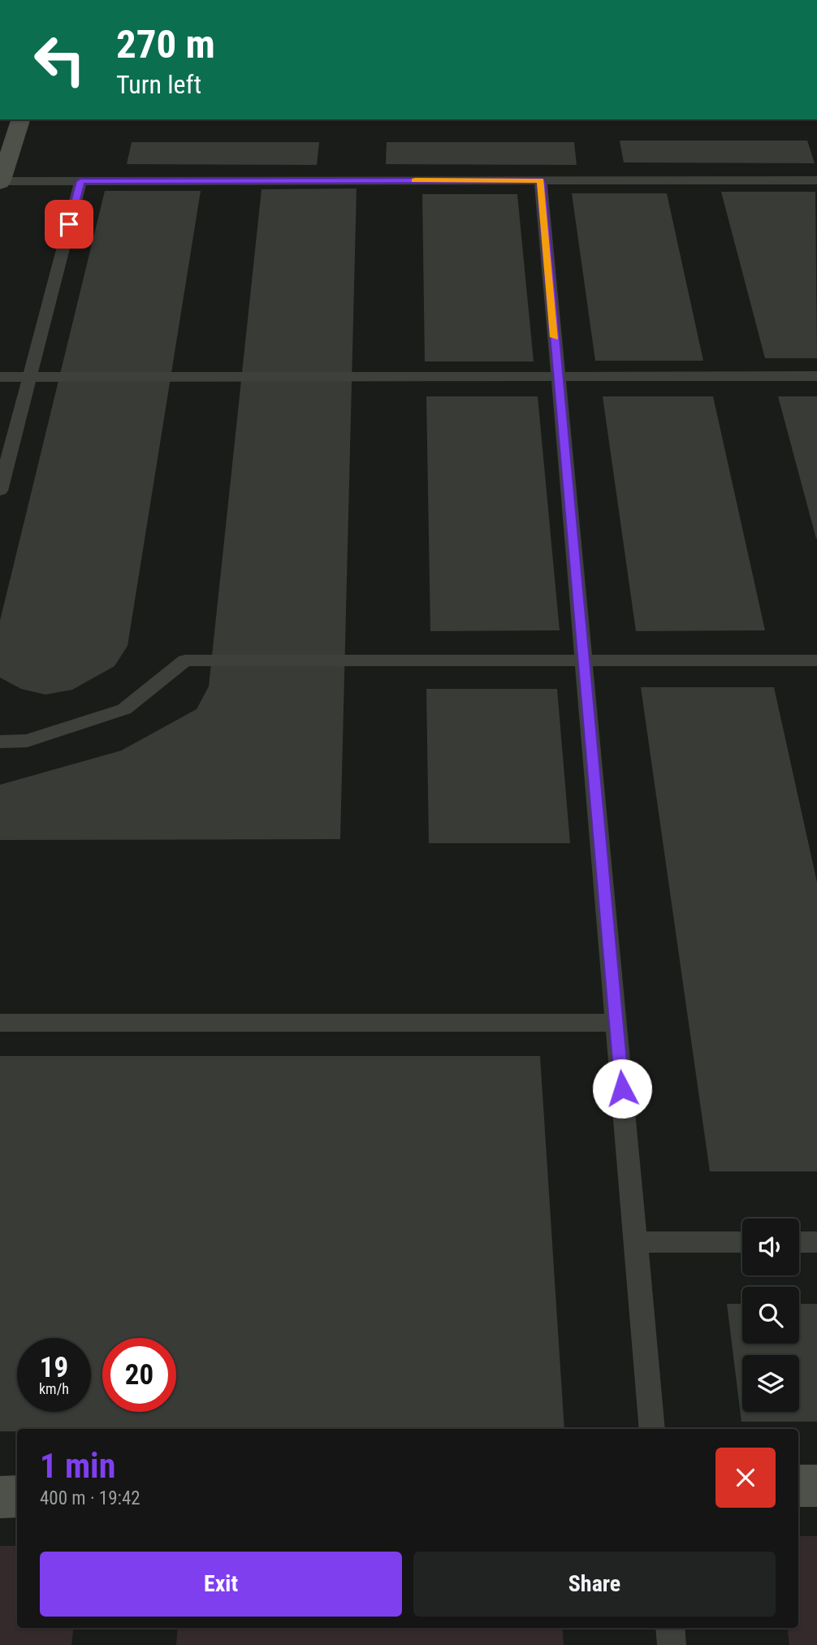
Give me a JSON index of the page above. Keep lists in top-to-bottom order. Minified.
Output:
{"page":{"turn":["270 m","Turn left"],"speed":"19 km/h","limit":"20","heading":["1 min","400 m · 19:42"],"buttons":["Exit","Share"]}}
